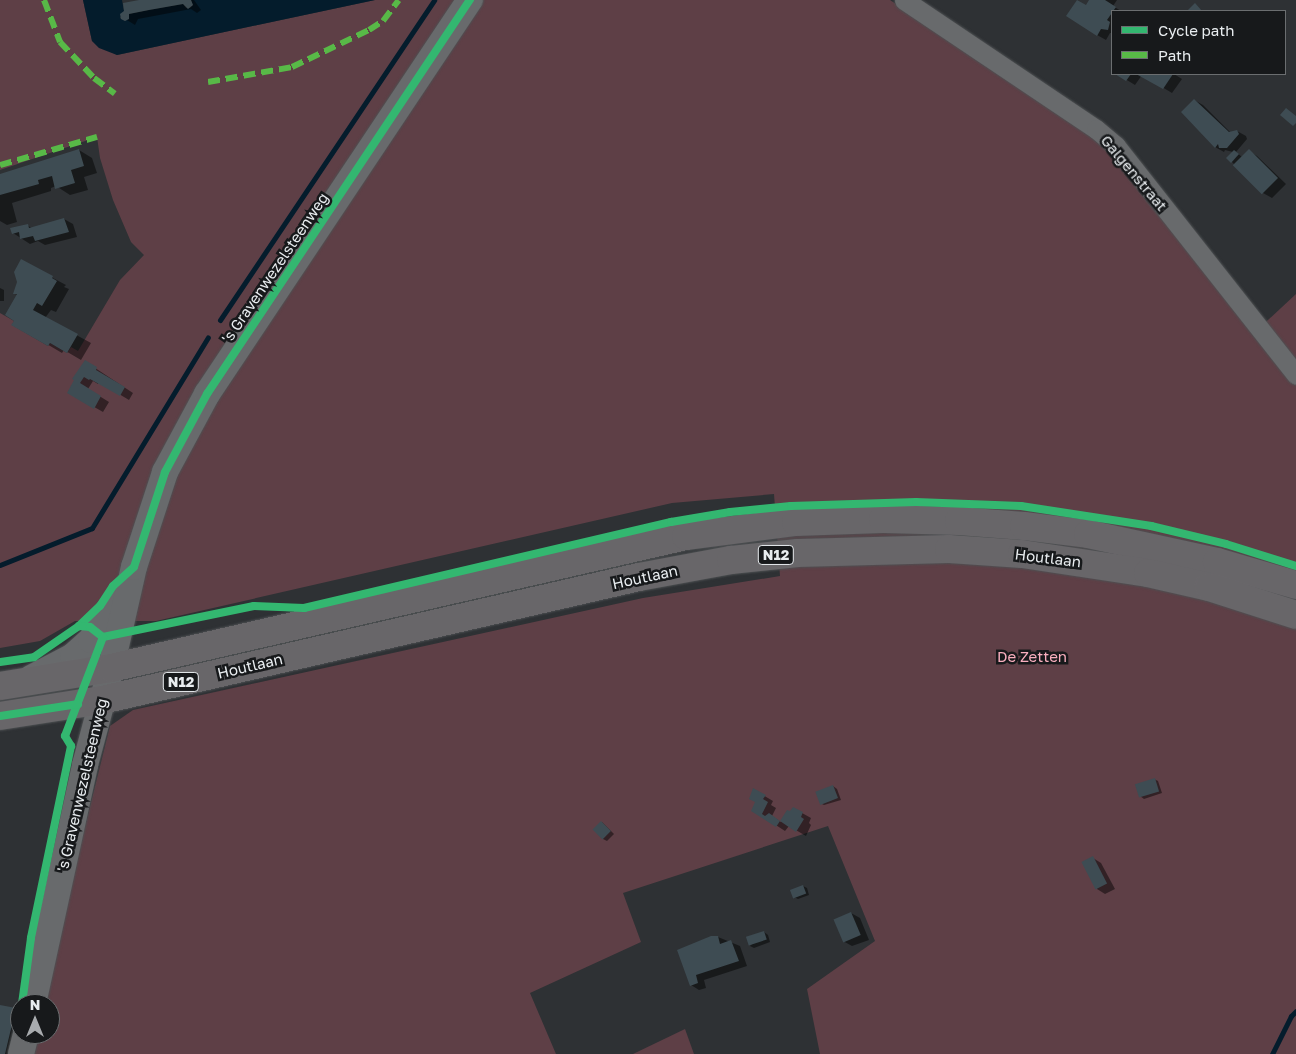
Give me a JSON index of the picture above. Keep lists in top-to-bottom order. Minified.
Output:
{"streets":{"main road":["N12","Houtlaan"],"street":["Galgenstraat","'s Gravenwezelsteenweg"]},"crossings":[["'s Gravenwezelsteenweg","Houtlaan"]],"parks":["De Zetten"],"legend":["Cycle path","Path"],"north":"top"}
